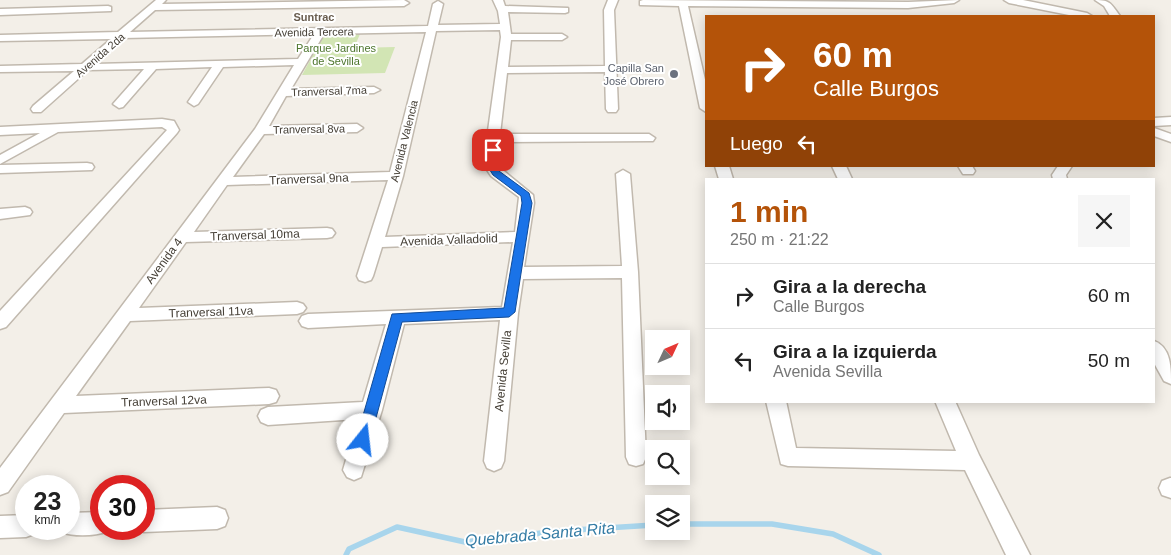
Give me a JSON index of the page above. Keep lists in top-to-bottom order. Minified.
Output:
{"streets":{"street":["Avenida Tercera","Avenida 2da","Tranversal 7ma","Tranversal 8va","Avenida Valencia","Tranversal 9na","Tranversal 10ma","Avenida Valladolid","Avenida 4","Tranversal 11va","Avenida Sevilla","Tranversal 12va"]},"crossings":[["Avenida Tercera","Avenida 2da"],["Avenida Tercera","Avenida Valencia"],["Avenida Tercera","Avenida 4"],["Avenida Tercera","Avenida Sevilla"],["Tranversal 7ma","Avenida 4"],["Tranversal 8va","Avenida 4"],["Avenida Valencia","Tranversal 9na"],["Avenida Valencia","Avenida Valladolid"],["Tranversal 9na","Avenida 4"],["Tranversal 10ma","Avenida 4"],["Avenida Valladolid","Avenida Sevilla"],["Avenida 4","Tranversal 11va"],["Avenida 4","Tranversal 12va"],["Tranversal 11va","Avenida Sevilla"]],"districts":["Suntrac"],"water":["Quebrada Santa Rita"],"parks":["Parque Jardines de Sevilla"],"places":["Capilla San José Obrero"],"north":"top right","page":{"turn":["60 m","Calle Burgos"],"then":"Luego","heading":["1 min","250 m · 21:22"],"list":[{"name":"Gira a la derecha","note":"Calle Burgos","value":"60 m"},{"name":"Gira a la izquierda","note":"Avenida Sevilla","value":"50 m"}],"speed":"23 km/h","limit":"30"}}
